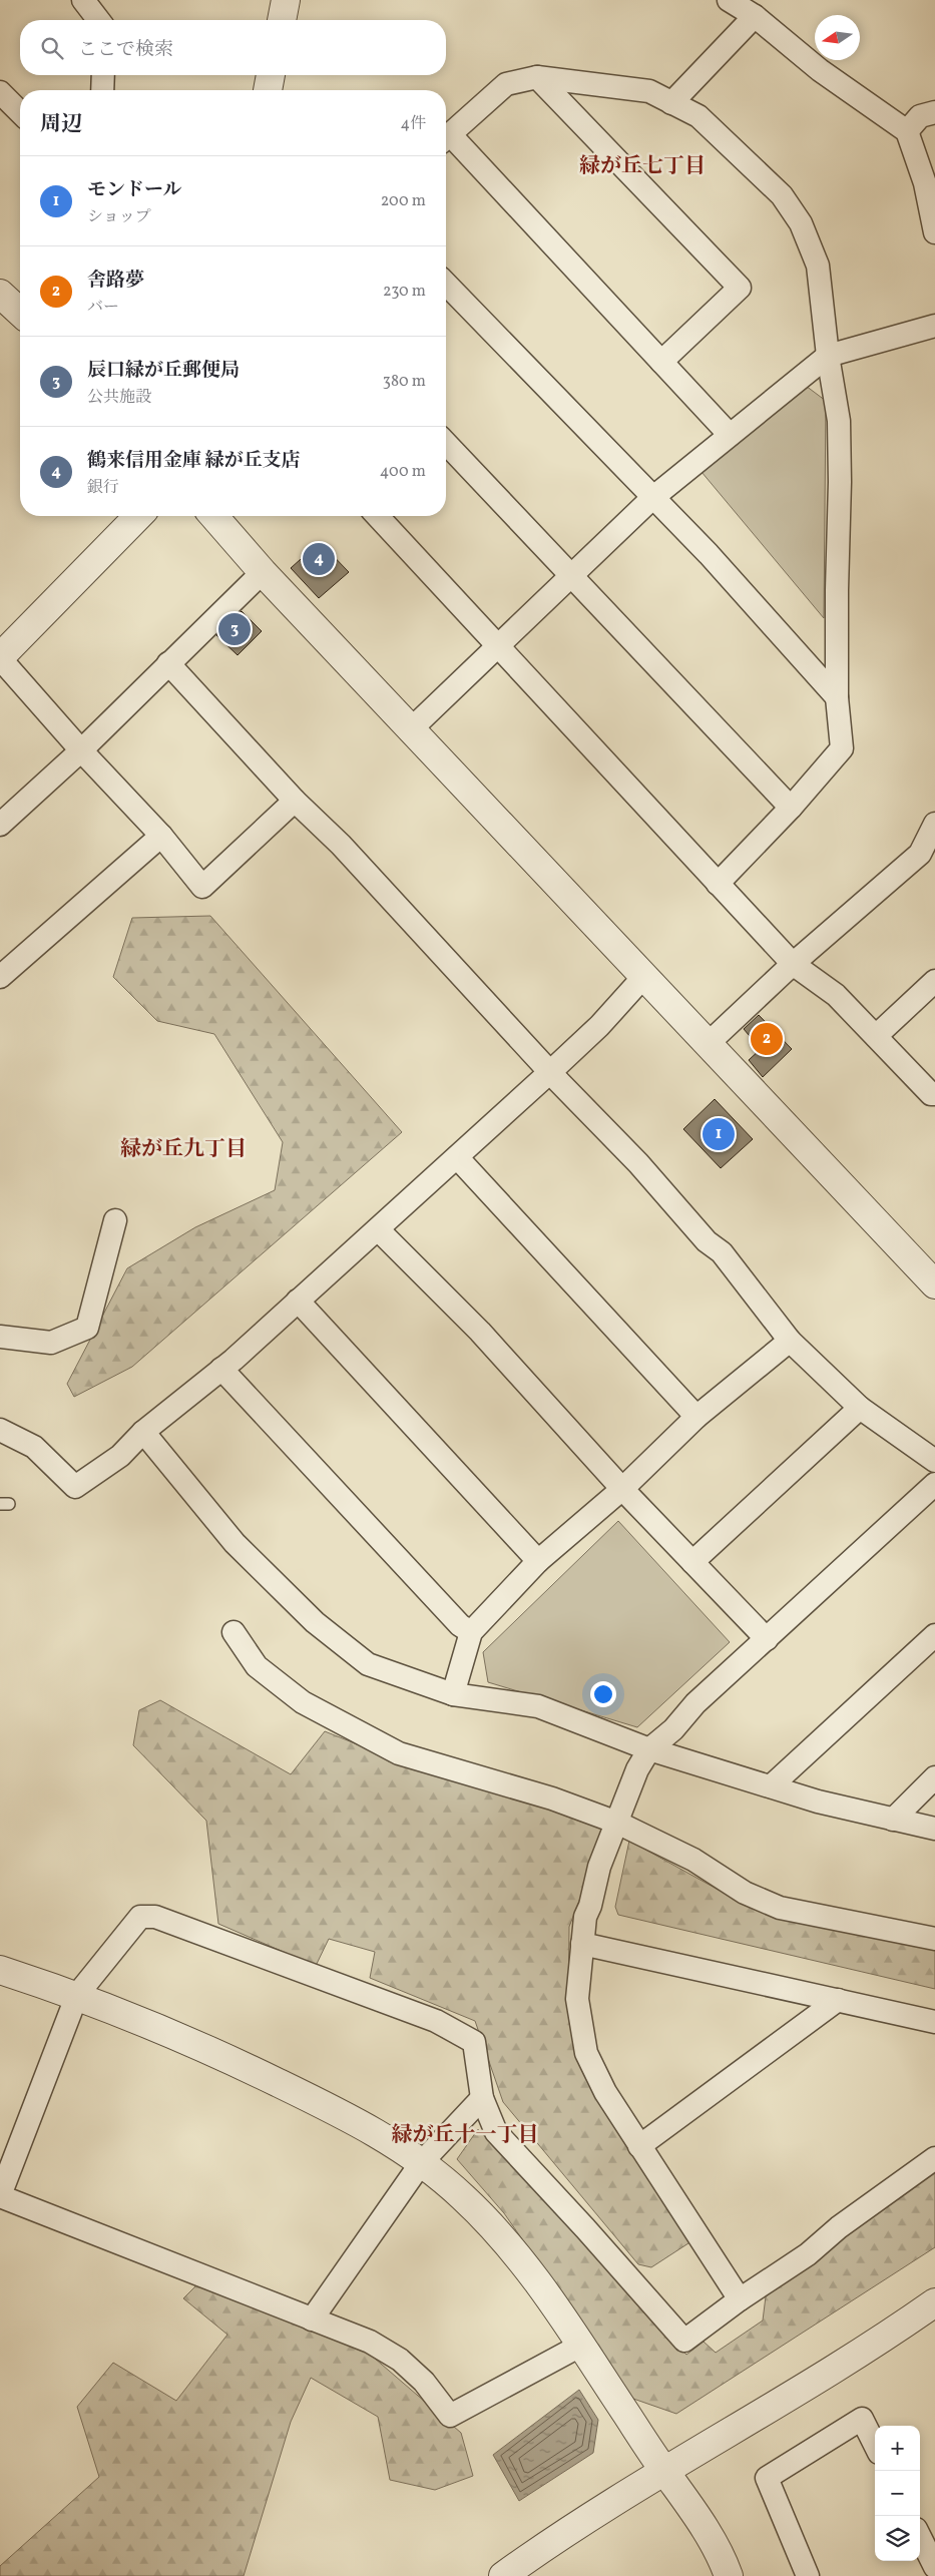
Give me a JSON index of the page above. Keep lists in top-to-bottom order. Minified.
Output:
{"districts":["緑が丘七丁目","緑が丘九丁目","緑が丘十一丁目"],"north":"left","page":{"search":"ここで検索","heading":["周辺","4件"],"list":[{"mark":"1","name":"モンドール","note":"ショップ","value":"200 m"},{"mark":"2","name":"舎路夢","note":"バー","value":"230 m"},{"mark":"3","name":"辰口緑が丘郵便局","note":"公共施設","value":"380 m"},{"mark":"4","name":"鶴来信用金庫 緑が丘支店","note":"銀行","value":"400 m"}],"pins":["4","3","2","1"],"map_buttons":["+","−"]}}
